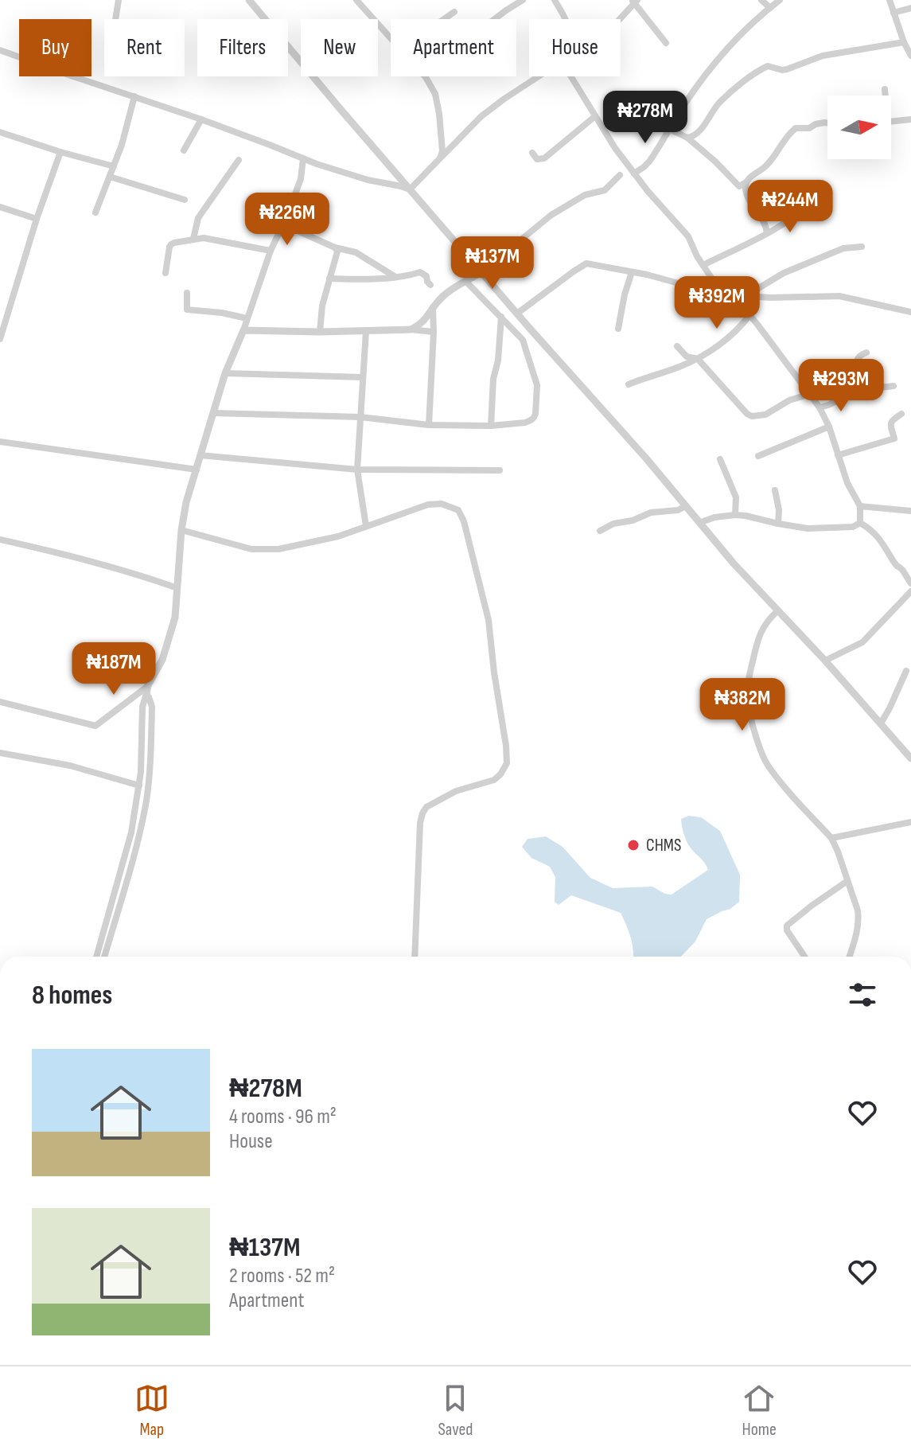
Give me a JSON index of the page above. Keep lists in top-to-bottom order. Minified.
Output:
{"places":["CHMS"],"north":"right","page":{"chip":["Buy","Rent","Filters","New","Apartment","House"],"price":["₦278M","₦244M","₦226M","₦137M","₦392M","₦293M","₦187M","₦382M"],"heading":"8 homes","list":[{"name":"₦278M","note":"4 rooms · 96 m² · House"},{"name":"₦137M","note":"2 rooms · 52 m² · Apartment"}],"tabs":["Map","Saved","Home"]}}
